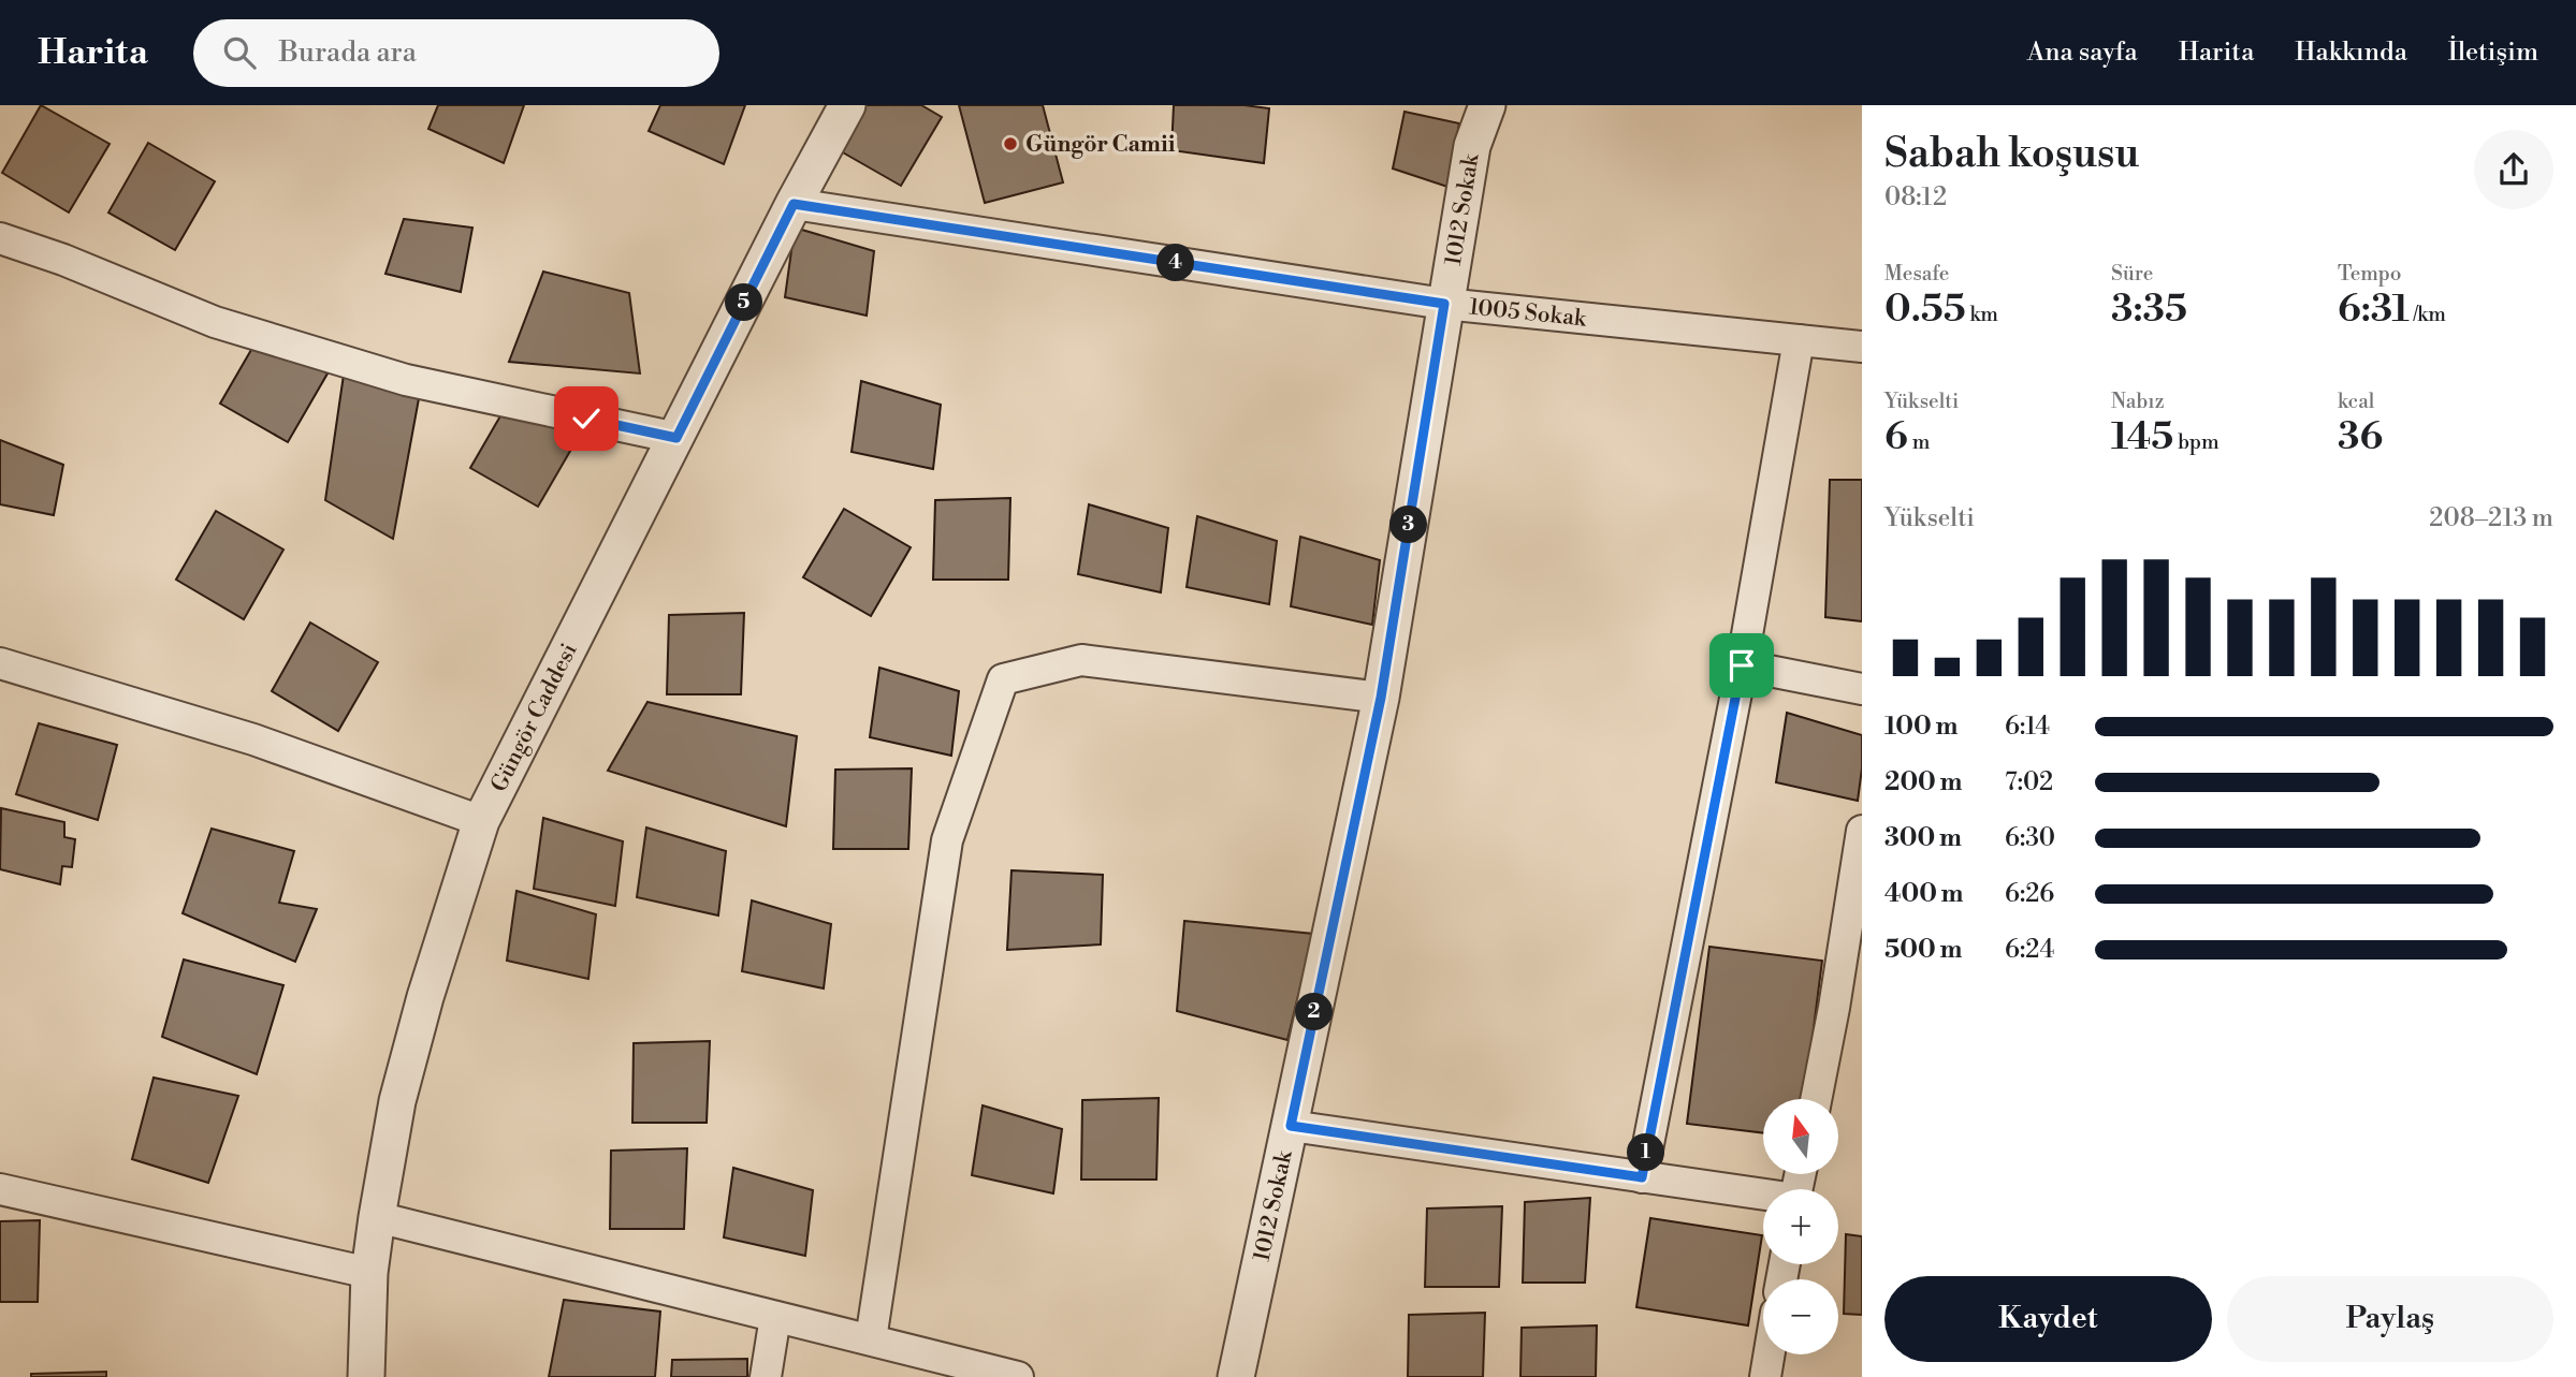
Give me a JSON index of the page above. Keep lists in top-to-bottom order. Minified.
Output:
{"streets":{"street":["1012 Sokak","1005 Sokak","Güngör Caddesi"]},"crossings":[["1012 Sokak","1005 Sokak"],["1005 Sokak","Güngör Caddesi"]],"places":["Güngör Camii"],"north":"top","page":{"header":"Harita","search":"Burada ara","nav":["Ana sayfa","Harita","Hakkında","İletişim"],"heading":["Sabah koşusu","08:12"],"stats":[["Mesafe","0.55 km"],["Süre","3:35"],["Tempo","6:31 /km"],["Yükselti","6 m"],["Nabız","145 bpm"],["kcal","36"]],"pins":["4","5","3","2","1"],"chart":["Yükselti","208–213 m"],"list":[{"name":"100 m","note":"6:14"},{"name":"200 m","note":"7:02"},{"name":"300 m","note":"6:30"},{"name":"400 m","note":"6:26"},{"name":"500 m","note":"6:24"}],"map_buttons":["+","−"],"buttons":["Kaydet","Paylaş"]}}
